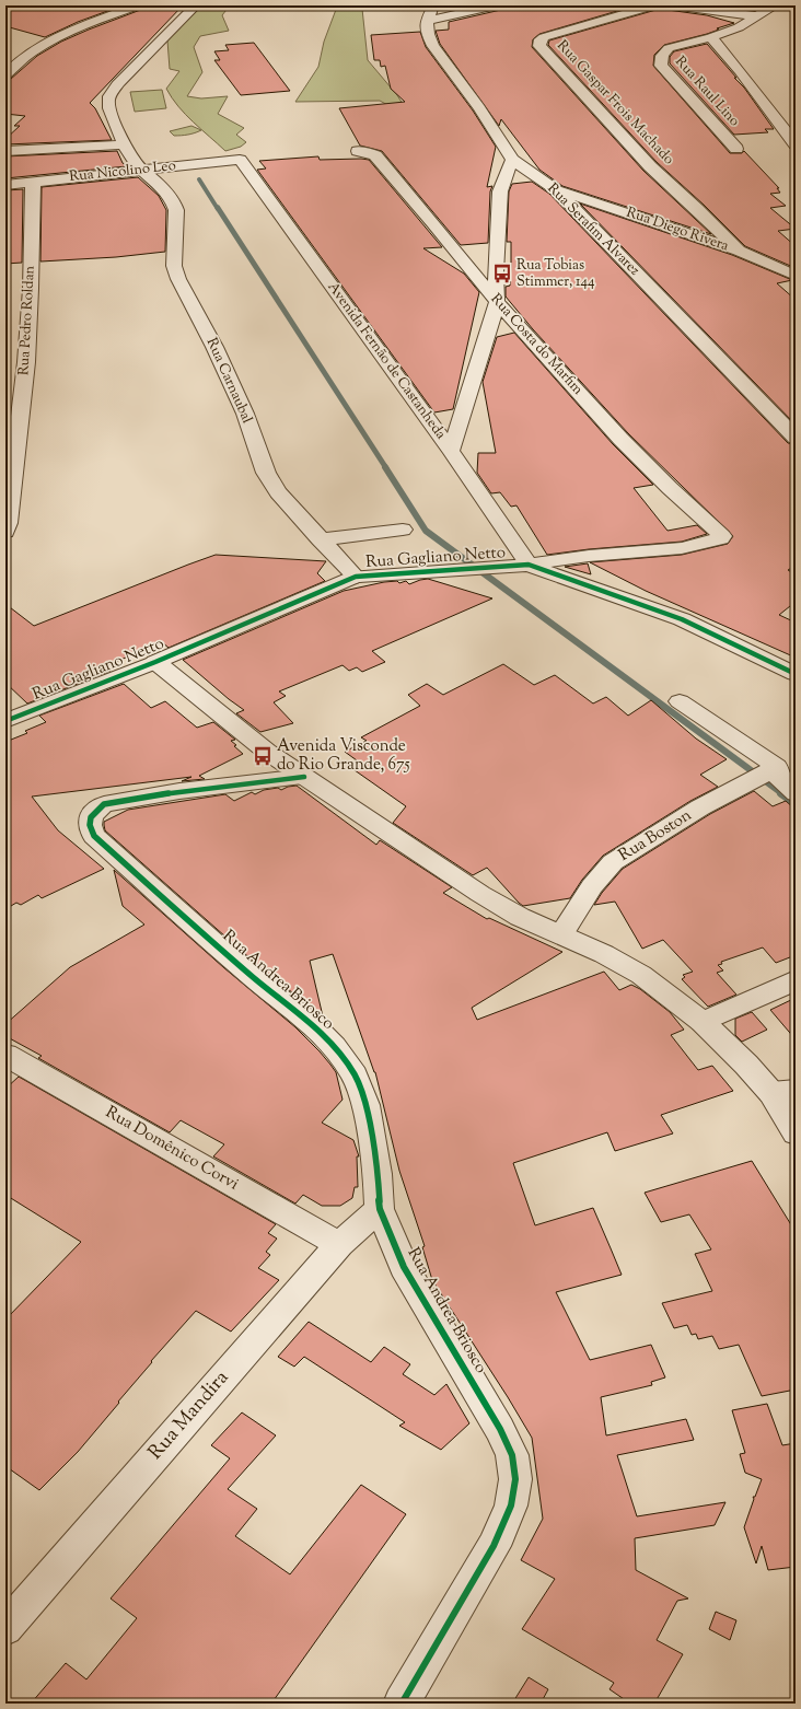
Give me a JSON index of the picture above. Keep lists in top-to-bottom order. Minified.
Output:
{"streets":{"street":["Rua Raul Lino","Rua Gaspar Frois Machado","Rua Nicolino Leo","Rua Serafim Alvarez","Rua Diego Rivera","Rua Pedro Roldan","Rua Costa do Marfim","Avenida Fernão de Castanheda","Rua Carnaubal","Rua Gagliano Netto","Rua Boston","Rua Andrea Briosco","Rua Domênico Corvi","Rua Mandira"]},"crossings":[["Rua Gaspar Frois Machado","Rua Diego Rivera"],["Rua Nicolino Leo","Rua Pedro Roldan"],["Rua Nicolino Leo","Avenida Fernão de Castanheda"],["Rua Nicolino Leo","Rua Carnaubal"],["Rua Serafim Alvarez","Rua Diego Rivera"],["Rua Costa do Marfim","Avenida Fernão de Castanheda"],["Rua Costa do Marfim","Rua Gagliano Netto"],["Avenida Fernão de Castanheda","Rua Gagliano Netto"],["Rua Carnaubal","Rua Gagliano Netto"],["Rua Andrea Briosco","Rua Mandira"],["Rua Domênico Corvi","Rua Mandira"]],"places":{"bus stop":["Rua Tobias Stimmer, 144","Avenida Visconde do Rio Grande, 675"]}}
